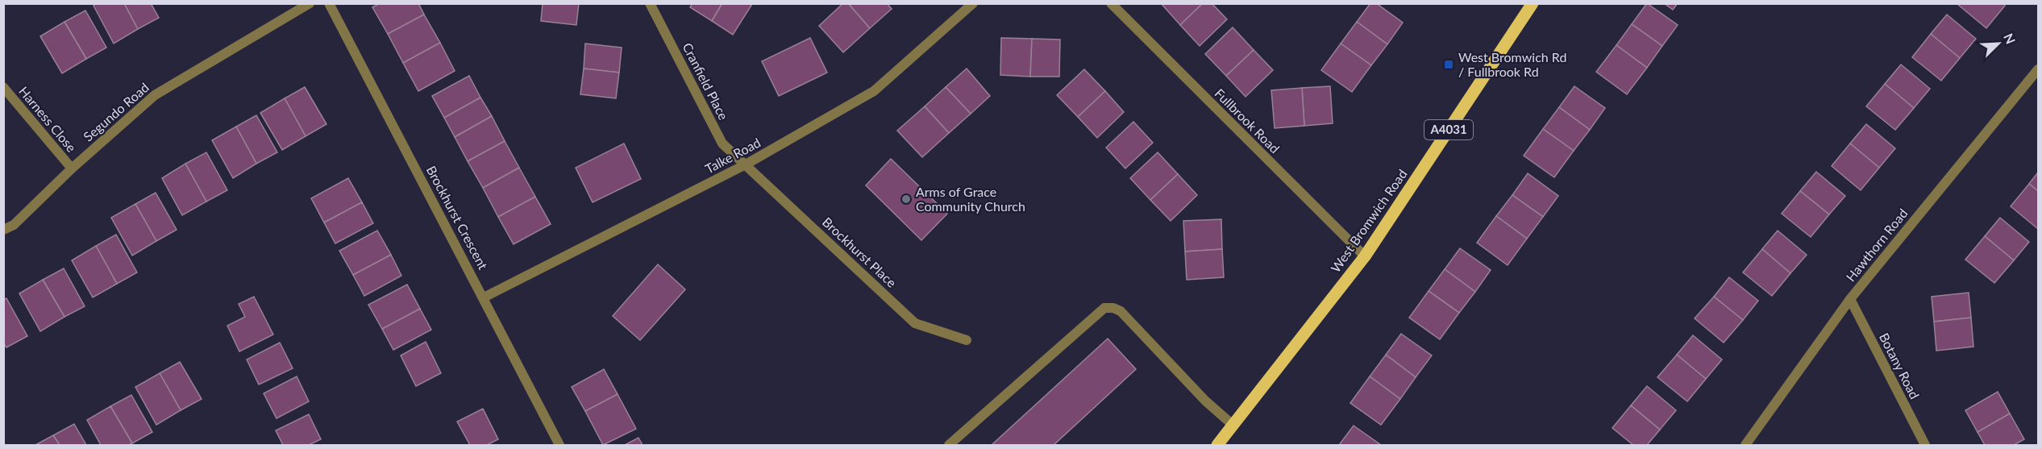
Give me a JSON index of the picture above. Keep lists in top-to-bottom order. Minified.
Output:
{"streets":{"main road":["A4031","West Bromwich Road"],"street":["Cranfield Place","Segundo Road","Harness Close","Fullbrook Road","Talke Road","Brockhurst Crescent","Hawthorn Road","Brockhurst Place","Botany Road"]},"crossings":[["Cranfield Place","Talke Road"],["Cranfield Place","Brockhurst Place"],["Segundo Road","Harness Close"],["Fullbrook Road","West Bromwich Road"],["Talke Road","Brockhurst Crescent"],["Talke Road","Brockhurst Place"],["Hawthorn Road","Botany Road"]],"places":{"transit":["West Bromwich Rd / Fullbrook Rd"],"other":["Arms of Grace Community Church"]},"north":"top right"}
